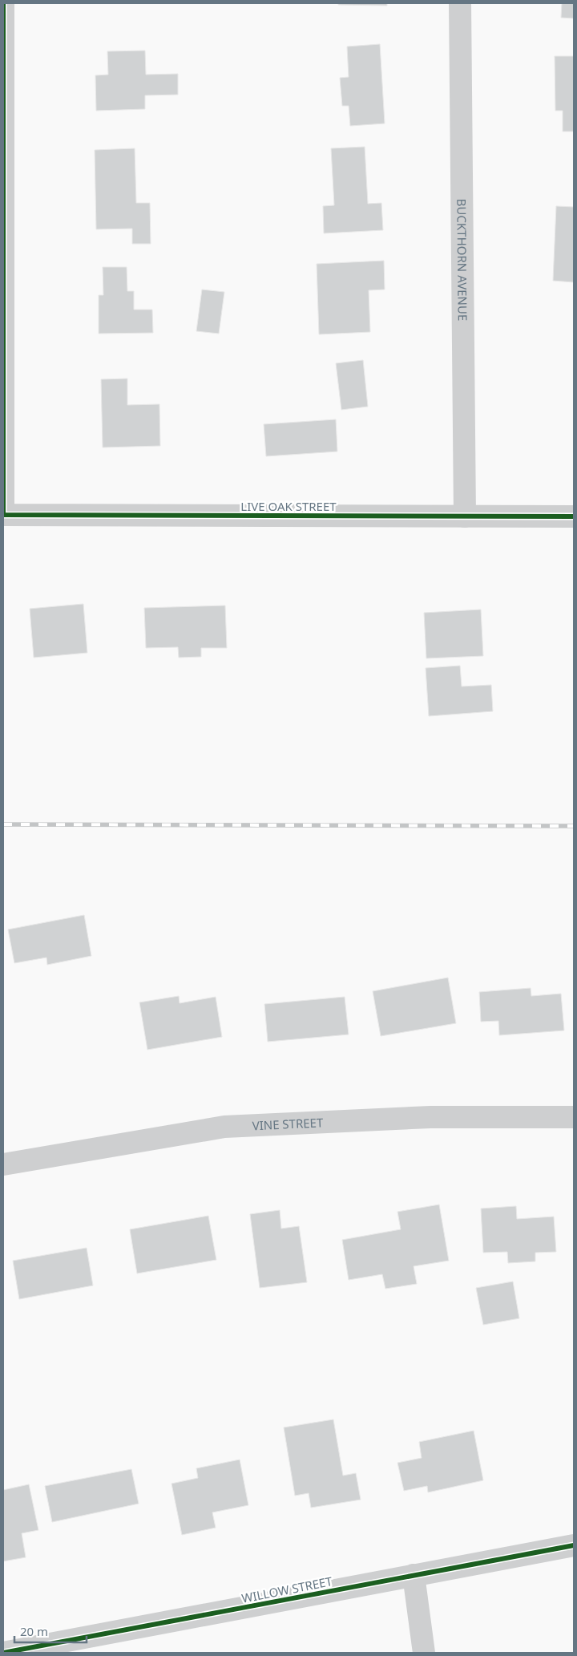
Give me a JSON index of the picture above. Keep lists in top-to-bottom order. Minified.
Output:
{"streets":{"street":["BUCKTHORN AVENUE","LIVE OAK STREET","VINE STREET","WILLOW STREET"]},"crossings":[["BUCKTHORN AVENUE","LIVE OAK STREET"]],"scale_bar":"20 m"}
